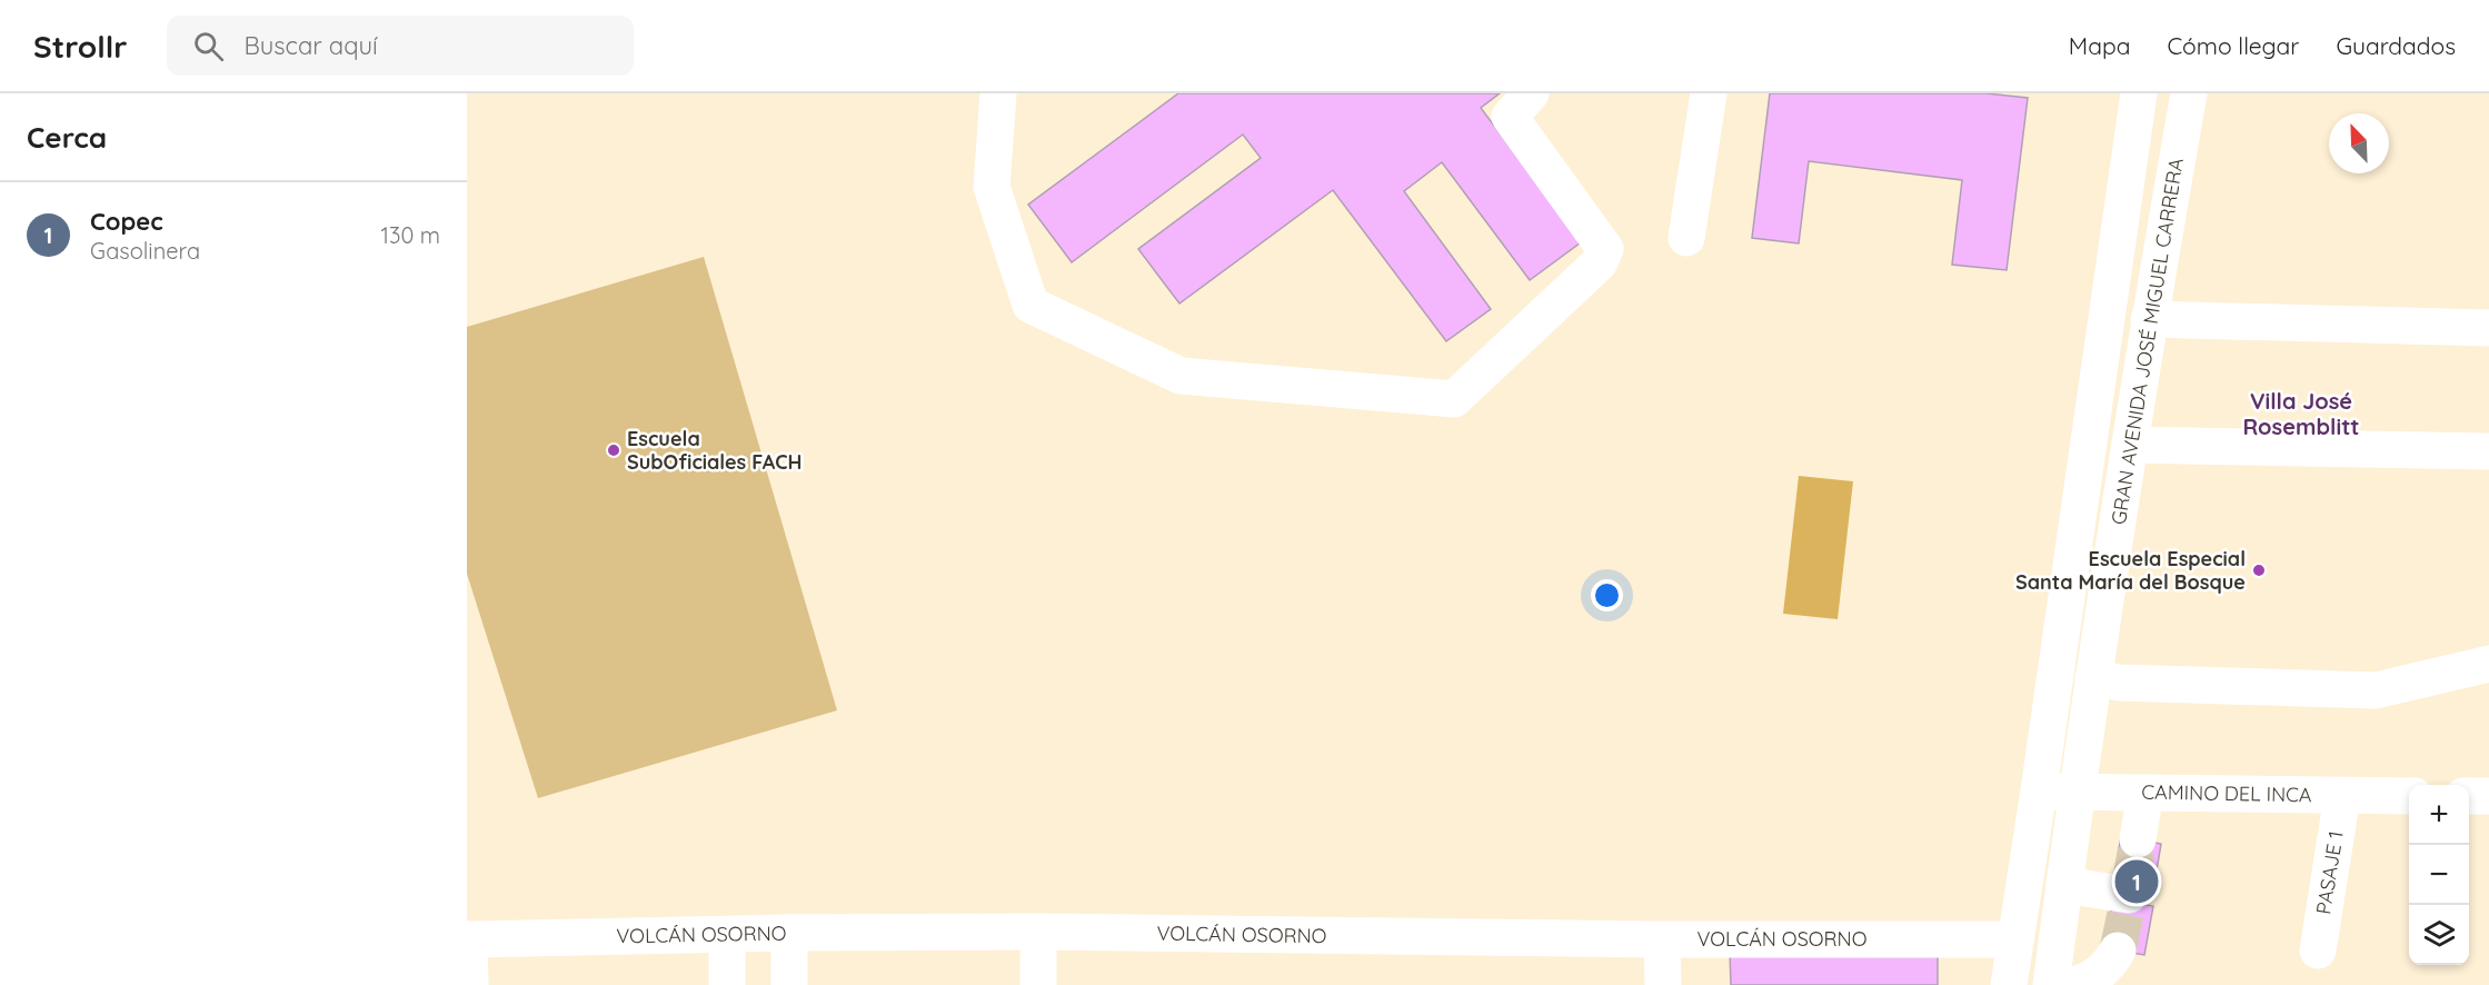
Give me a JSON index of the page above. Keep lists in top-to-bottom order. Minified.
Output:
{"streets":{"street":["GRAN AVENIDA JOSÉ MIGUEL CARRERA","CAMINO DEL INCA","PASAJE 1","VOLCÁN OSORNO"]},"crossings":[["GRAN AVENIDA JOSÉ MIGUEL CARRERA","CAMINO DEL INCA"],["GRAN AVENIDA JOSÉ MIGUEL CARRERA","VOLCÁN OSORNO"],["CAMINO DEL INCA","PASAJE 1"]],"districts":["Villa José Rosemblitt"],"places":["Escuela SubOficiales FACH","Escuela Especial Santa María del Bosque"],"north":"top left","page":{"header":"Strollr","search":"Buscar aquí","nav":["Mapa","Cómo llegar","Guardados"],"heading":"Cerca","list":[{"mark":"1","name":"Copec","note":"Gasolinera","value":"130 m"}],"map_buttons":["+","−"],"pins":"1"}}
